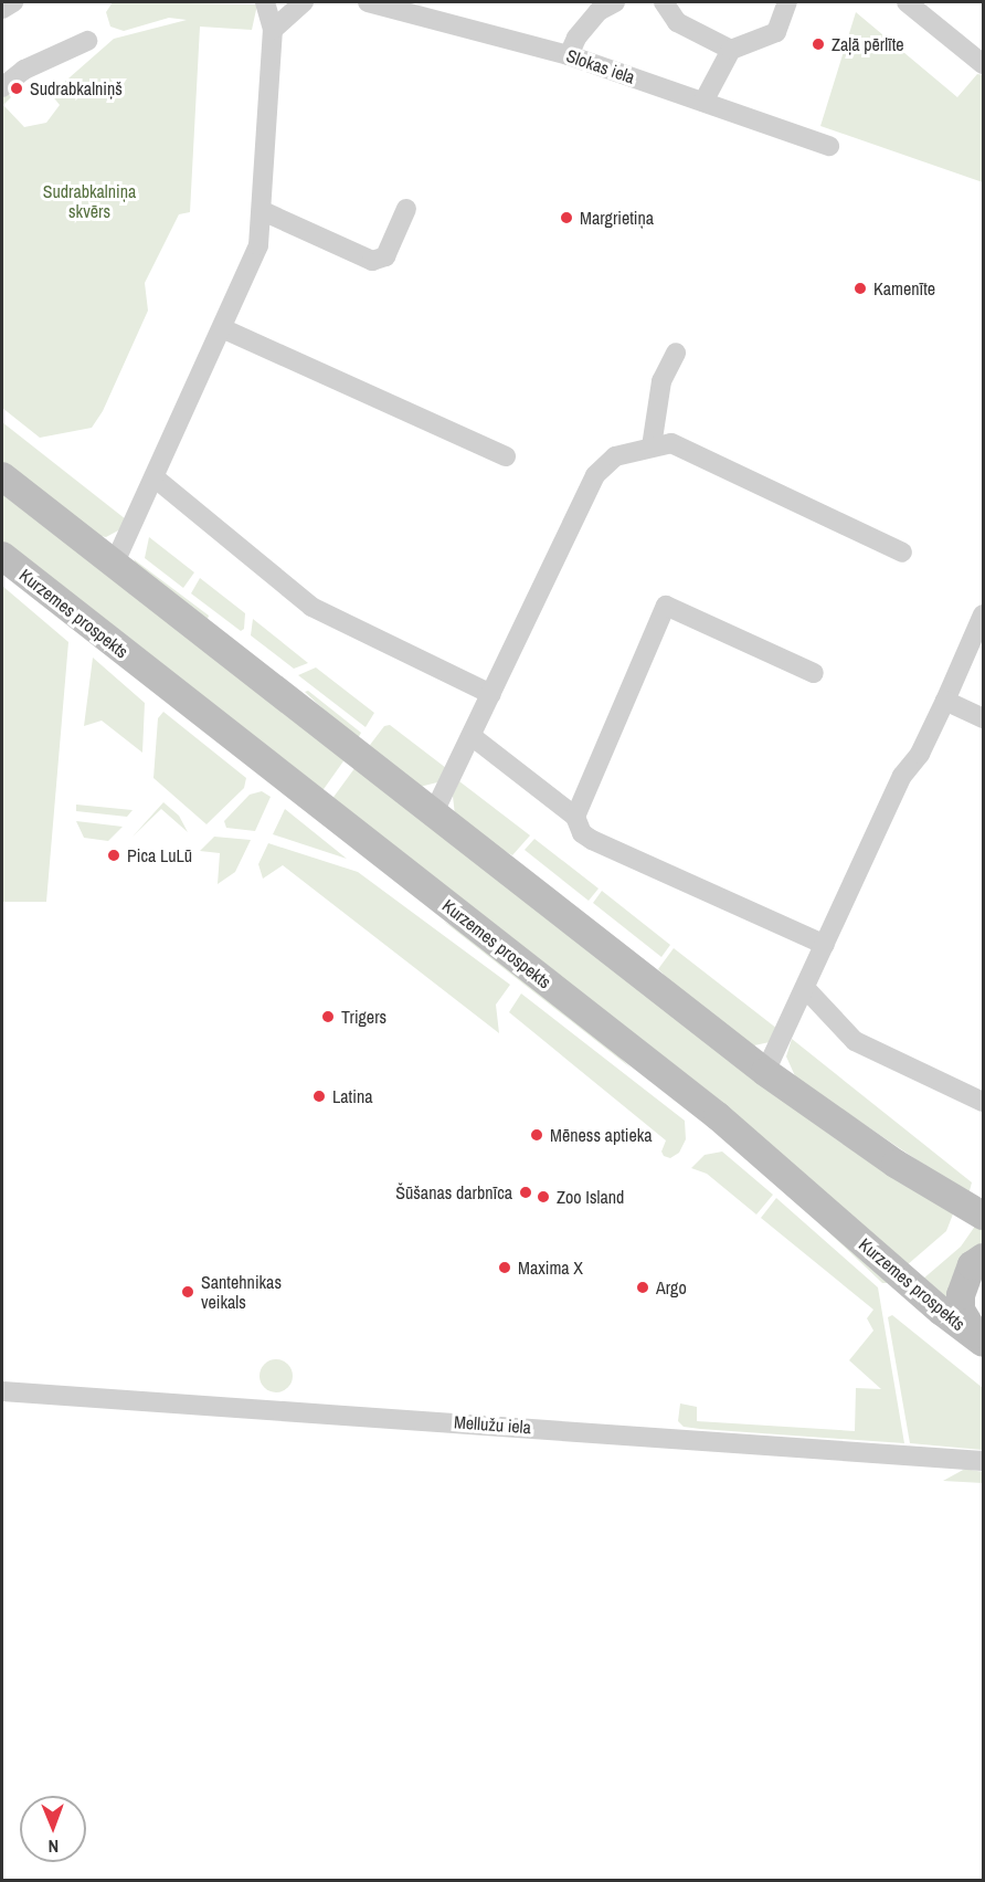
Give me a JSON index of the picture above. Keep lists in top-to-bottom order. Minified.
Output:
{"streets":{"main road":["Kurzemes prospekts"],"street":["Slokas iela","Mellužu iela"]},"parks":["Sudrabkalniņa skvērs"],"places":["Zaļā pērlīte","Sudrabkalniņš","Margrietiņa","Kamenīte","Pica LuLū","Trigers","Latina","Mēness aptieka","Šūšanas darbnīca","Zoo Island","Maxima X","Argo","Santehnikas veikals"],"north":"bottom"}
